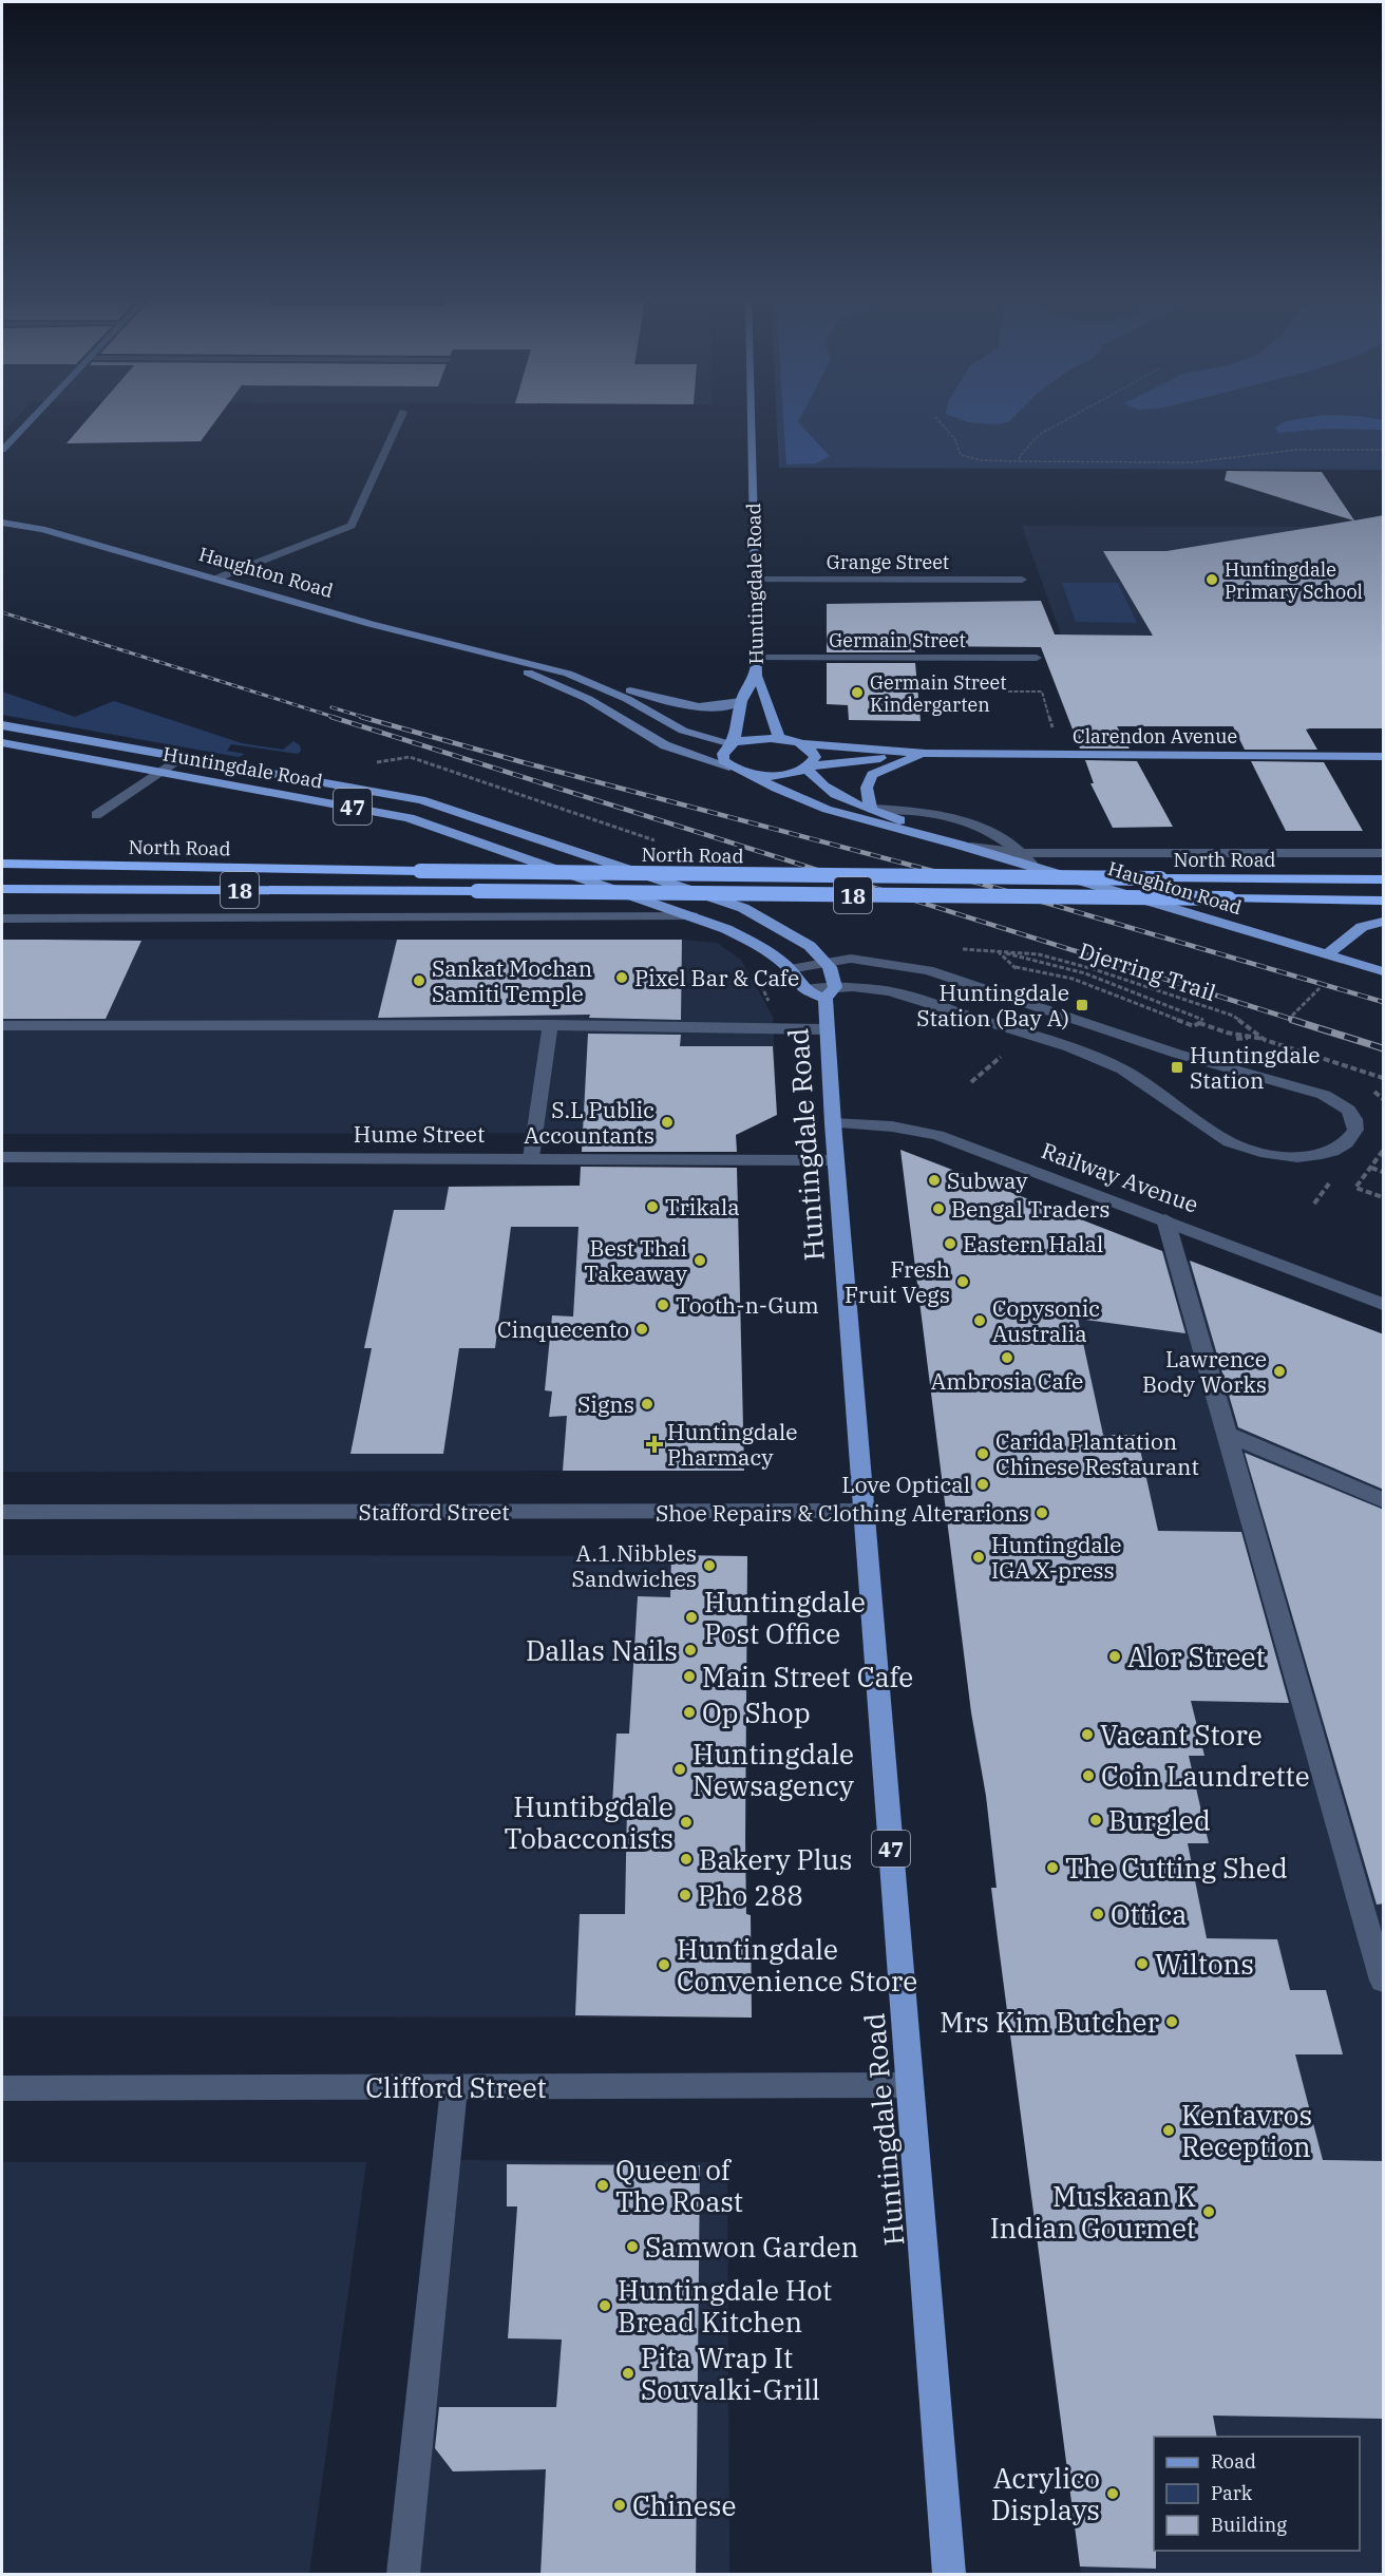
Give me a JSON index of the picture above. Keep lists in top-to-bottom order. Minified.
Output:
{"streets":{"highway":["North Road","18"],"main road":["Haughton Road","Huntingdale Road","Clarendon Avenue","47"],"street":["Grange Street","Germain Street","Hume Street","Railway Avenue","Stafford Street","Clifford Street"],"path":["Djerring Trail"]},"crossings":[["Grange Street","Huntingdale Road"],["Haughton Road","Huntingdale Road"],["Haughton Road","Clarendon Avenue"],["Haughton Road","North Road"],["Huntingdale Road","Germain Street"],["Huntingdale Road","Clarendon Avenue"],["Huntingdale Road","Hume Street"],["Huntingdale Road","Railway Avenue"],["Huntingdale Road","Stafford Street"],["Huntingdale Road","Clifford Street"]],"places":{"other":["Huntingdale Primary School","Germain Street Kindergarten","Pixel Bar & Cafe","Sankat Mochan Samiti Temple","S.L Public Accountants","Subway","Trikala","Bengal Traders","Eastern Halal","Best Thai Takeaway","Fresh Fruit Vegs","Tooth-n-Gum","Copysonic Australia","Cinquecento","Ambrosia Cafe","Lawrence Body Works","Signs","Carida Plantation Chinese Restaurant","Love Optical","Shoe Repairs & Clothing Alterarions","Huntingdale IGA X-press","A.1.Nibbles Sandwiches","Huntingdale Post Office","Dallas Nails","Alor Street","Main Street Cafe","Op Shop","Vacant Store","Huntingdale Newsagency","Coin Laundrette","Burgled","Huntibgdale Tobacconists","Bakery Plus","The Cutting Shed","Pho 288","Ottica","Wiltons","Huntingdale Convenience Store","Mrs Kim Butcher","Kentavros Reception","Queen of The Roast","Muskaan K Indian Gourmet","Samwon Garden","Huntingdale Hot Bread Kitchen","Pita Wrap It Souvalki-Grill","Acrylico Displays","Chinese"],"transit":["Huntingdale Station (Bay A)","Huntingdale Station"],"health":["Huntingdale Pharmacy"]},"legend":["Road","Park","Building"]}
